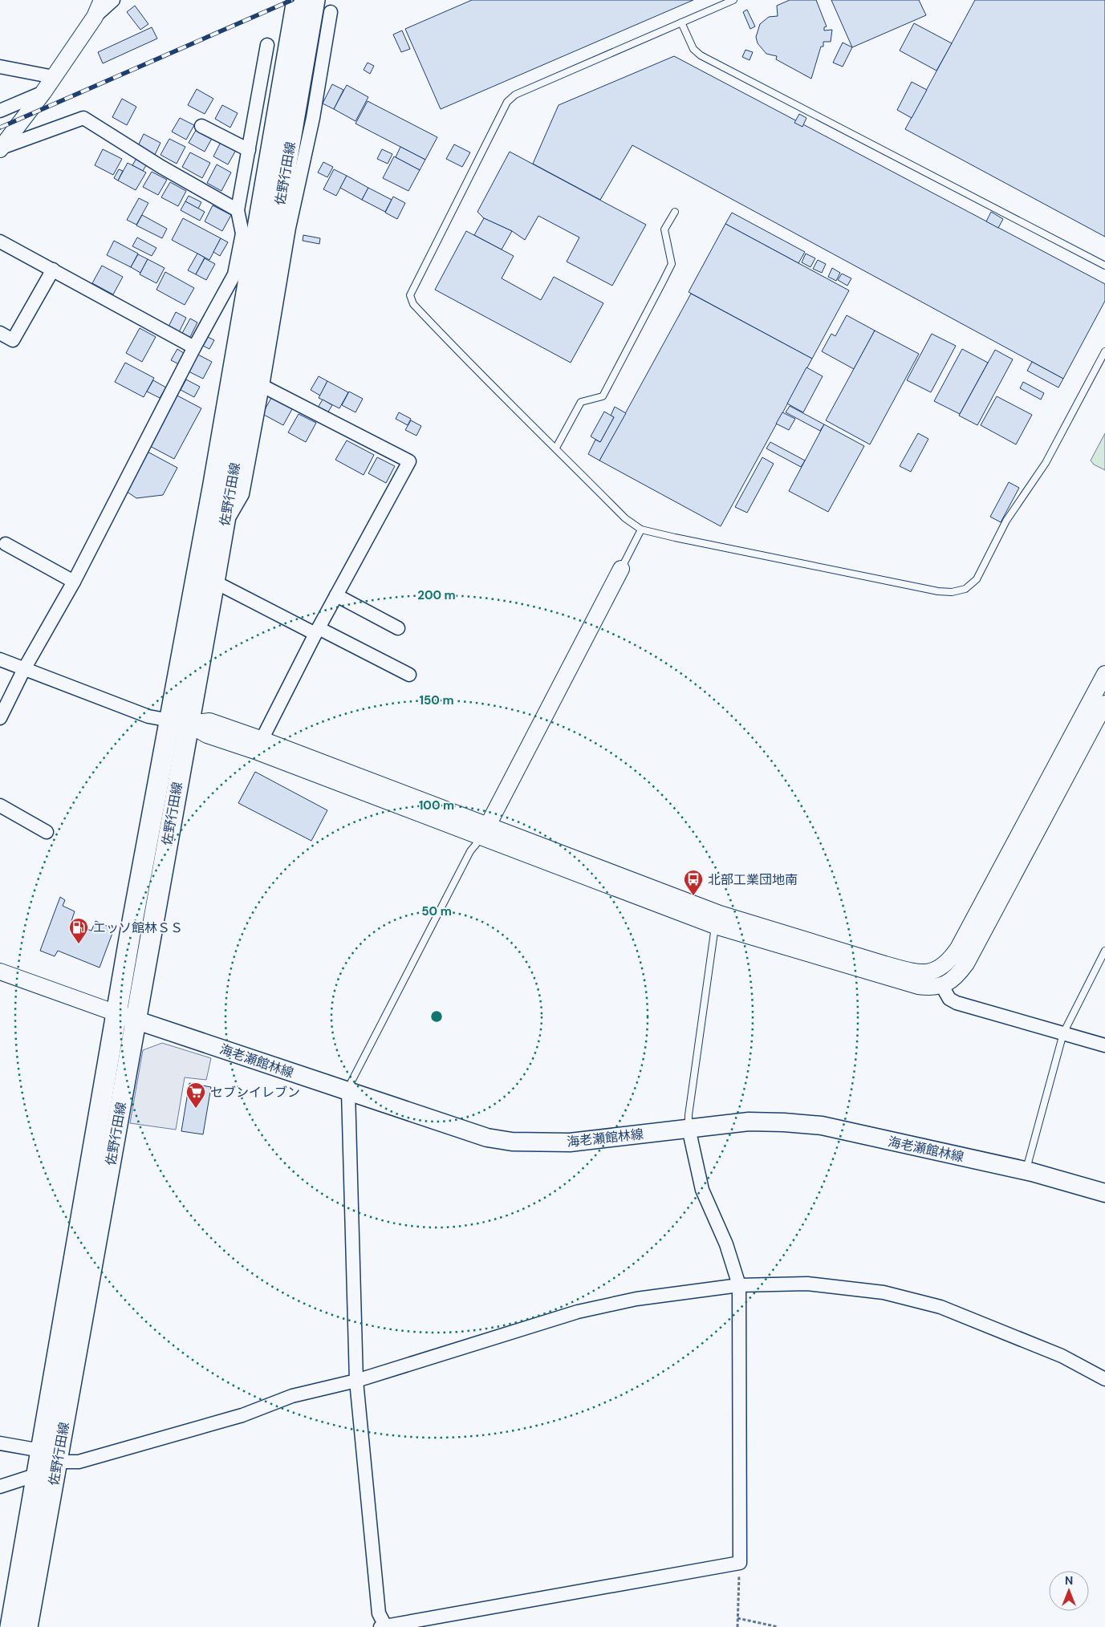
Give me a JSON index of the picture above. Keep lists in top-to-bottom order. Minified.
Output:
{"streets":{"main road":["佐野行田線","海老瀬館林線"]},"crossings":[["佐野行田線","海老瀬館林線"]],"places":{"bus stop":["北部工業団地南"],"fuel station":["エッソ館林ＳＳ"],"supermarket":["セブンイレブン"]},"north":"top","rings":["200 m","150 m","100 m","50 m"]}
